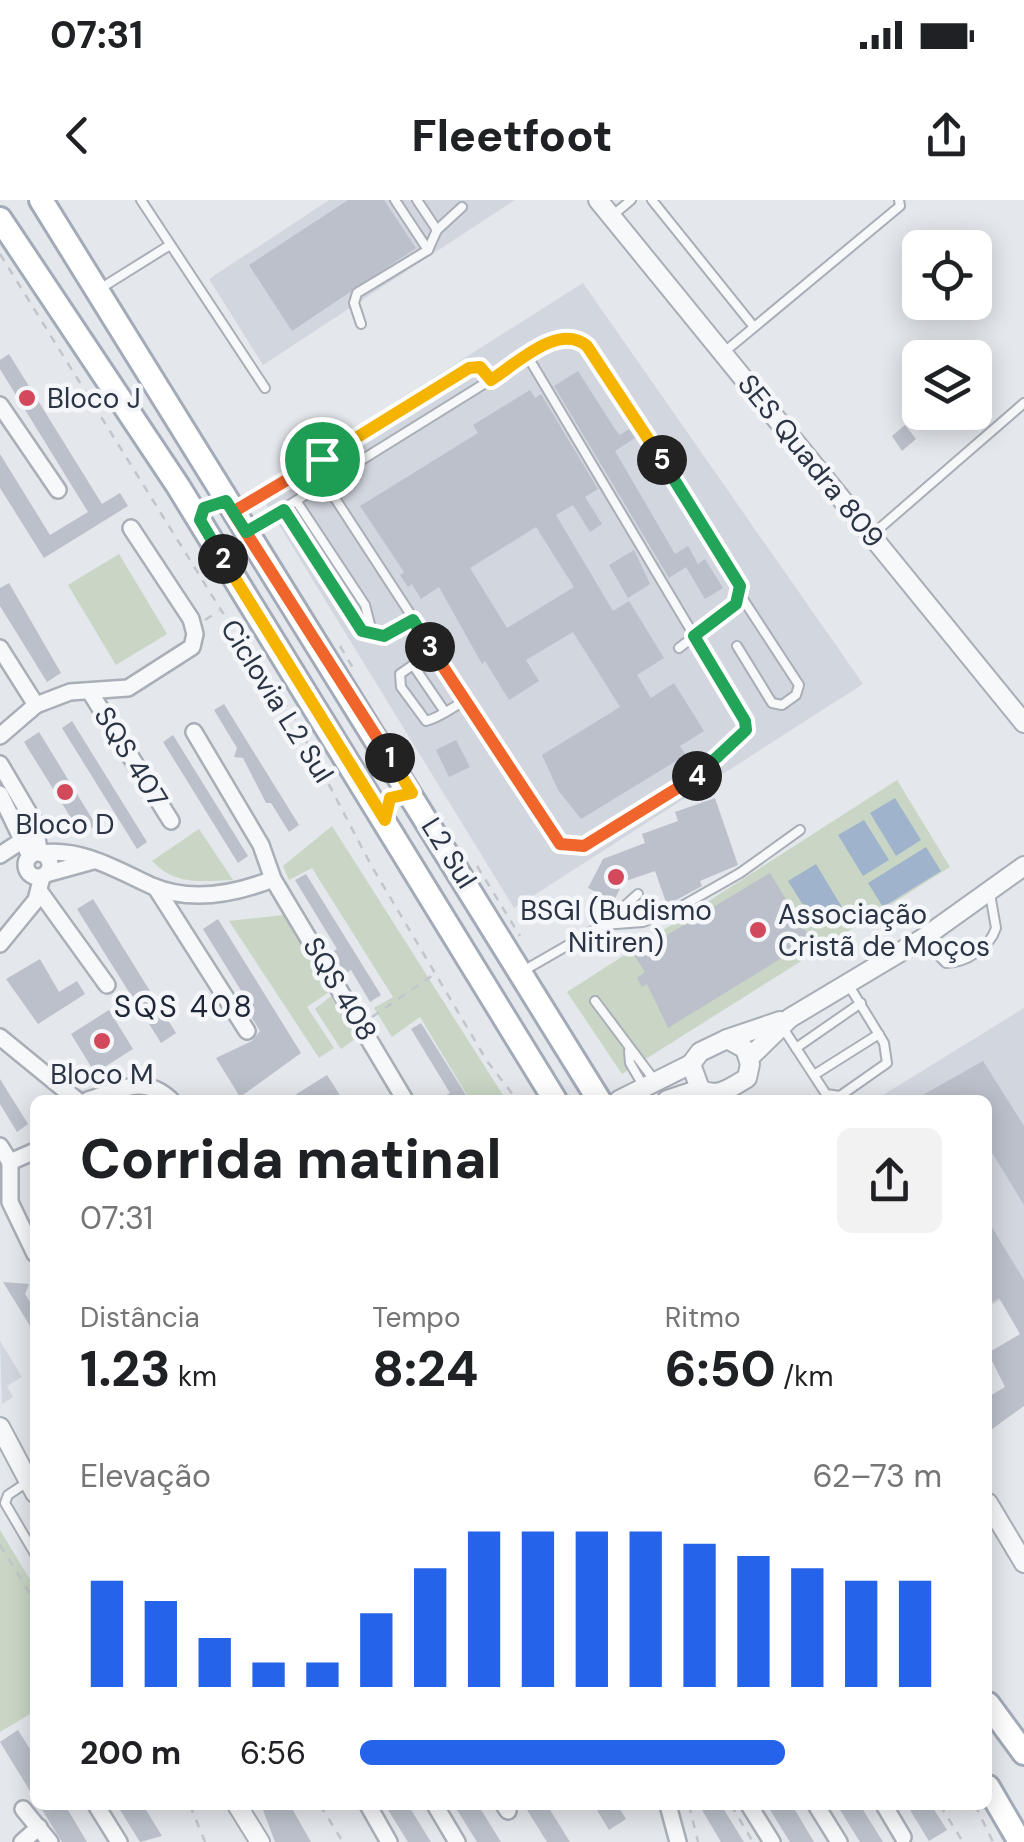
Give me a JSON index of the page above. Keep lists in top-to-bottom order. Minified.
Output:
{"streets":{"main road":["L2 Sul"],"street":["SES Quadra 809","SQS 407","SQS 408"],"path":["Ciclovia L2 Sul"]},"districts":["SQS 408"],"places":["Bloco J","Bloco D","BSGI (Budismo Nitiren)","Associação Cristã de Moços","Bloco M"],"page":{"status":"07:31","header":"Fleetfoot","pins":["5","2","3","1","4"],"heading":["Corrida matinal","07:31"],"stats":[["Distância","1.23 km"],["Tempo","8:24"],["Ritmo","6:50 /km"]],"chart":["Elevação","62–73 m"],"list":[{"name":"200 m","note":"6:56"}]}}
